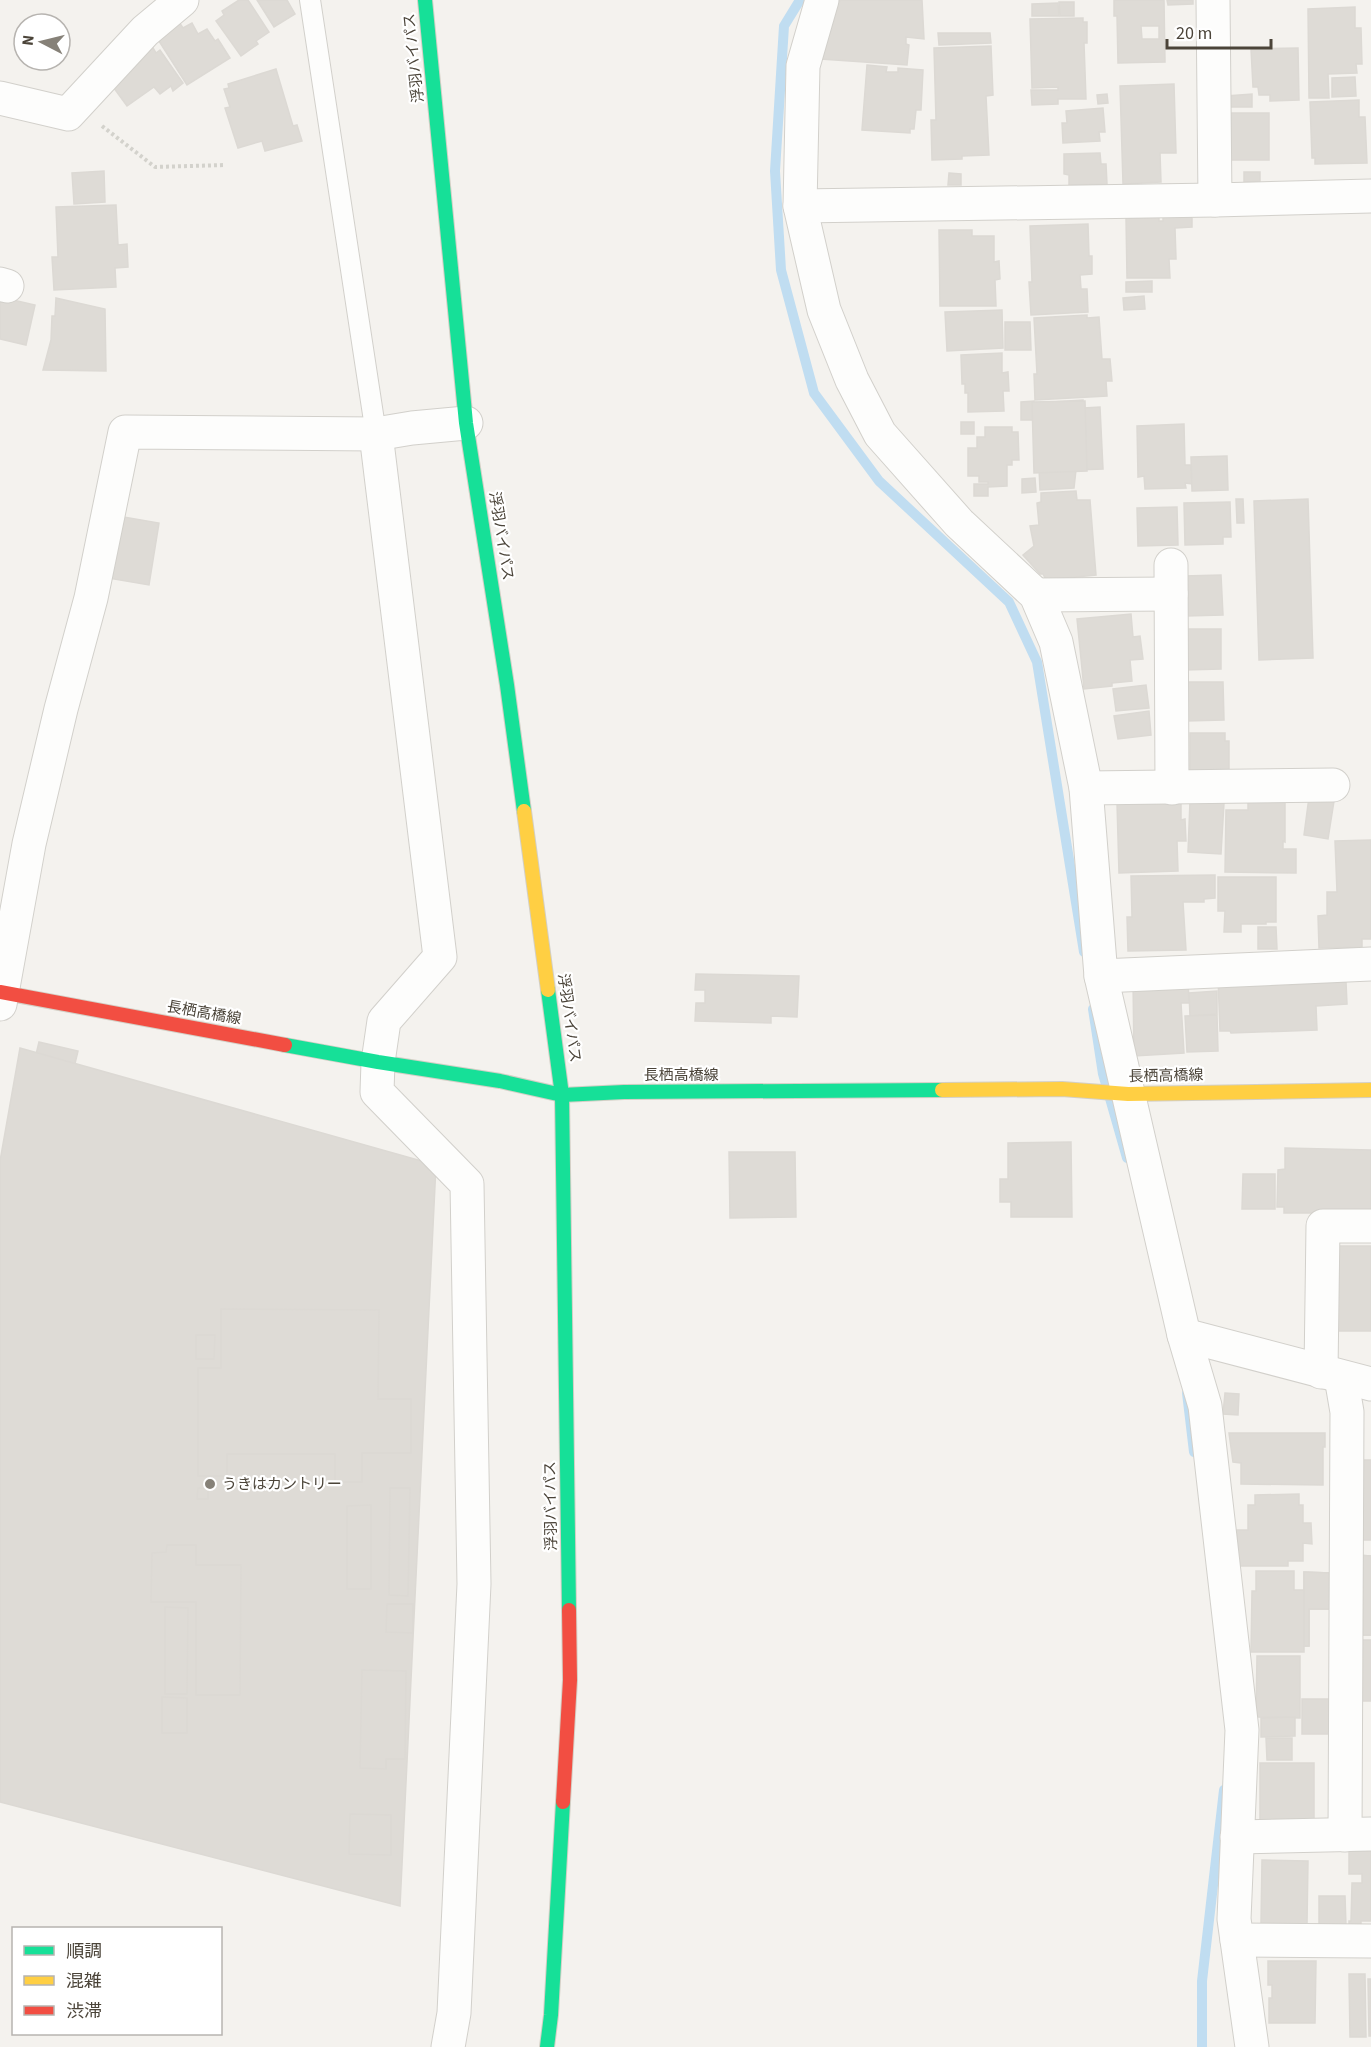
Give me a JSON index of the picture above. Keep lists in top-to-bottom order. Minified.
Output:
{"streets":{"main road":["浮羽バイパス","長栖高橋線"]},"crossings":[["浮羽バイパス","長栖高橋線"]],"places":["うきはカントリー"],"legend":["順調","混雑","渋滞"],"scale_bar":"20 m","north":"left"}
